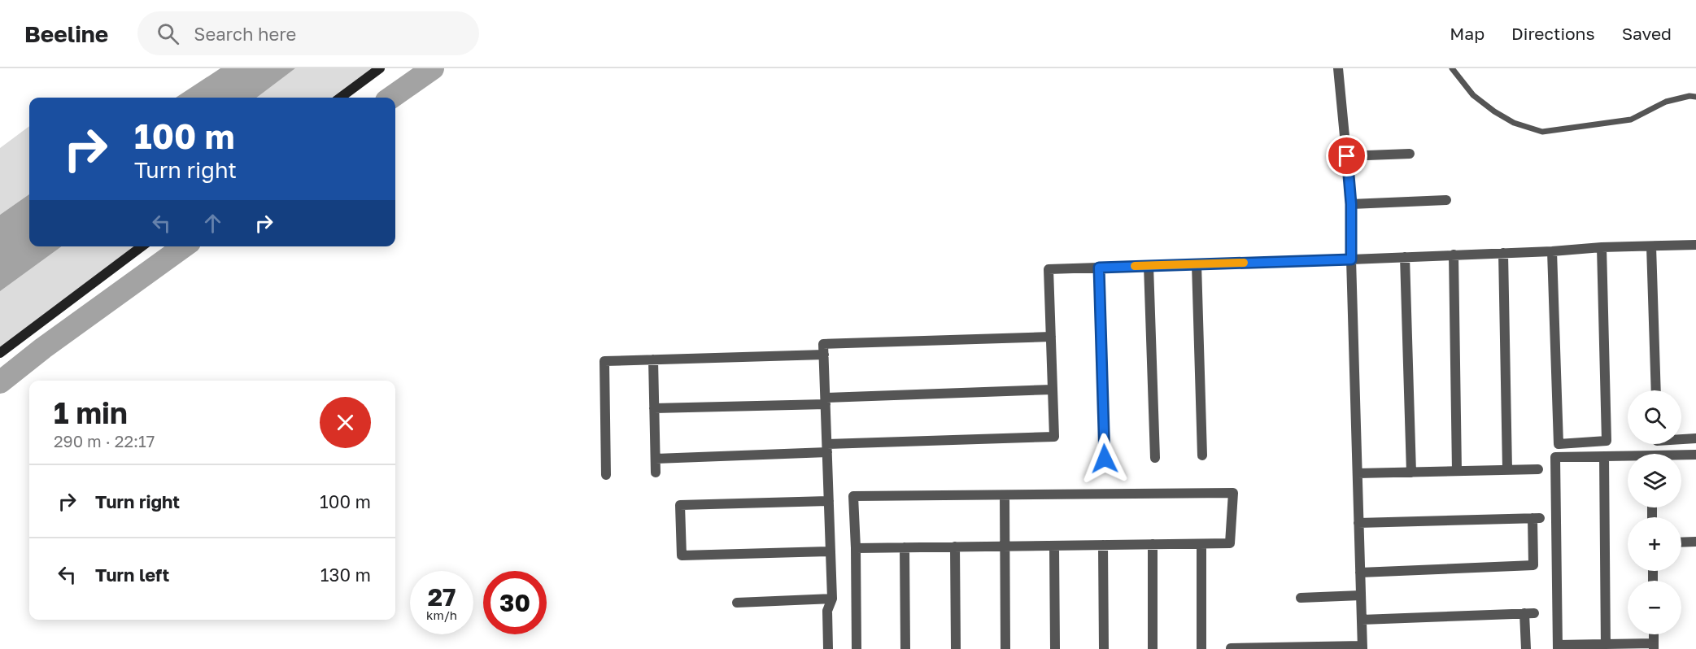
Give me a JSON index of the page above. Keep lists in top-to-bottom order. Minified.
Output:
{"page":{"header":"Beeline","search":"Search here","nav":["Map","Directions","Saved"],"turn":["100 m","Turn right"],"heading":["1 min","290 m · 22:17"],"map_buttons":["+","−"],"list":[{"name":"Turn right","value":"100 m"},{"name":"Turn left","value":"130 m"}],"speed":"27 km/h","limit":"30"}}
